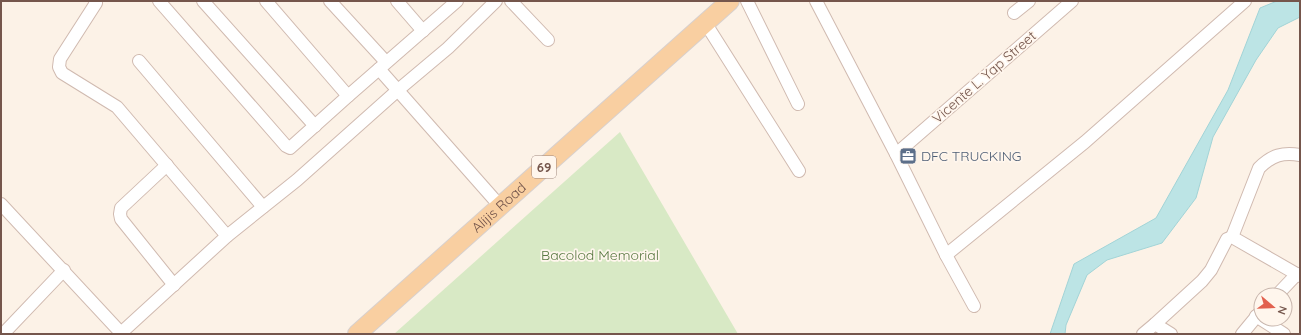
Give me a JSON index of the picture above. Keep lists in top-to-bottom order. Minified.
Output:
{"streets":{"main road":["69","Alijis Road"],"street":["Vicente L. Yap Street"]},"parks":["Bacolod Memorial"],"places":{"office":["DFC TRUCKING"]},"north":"right"}
